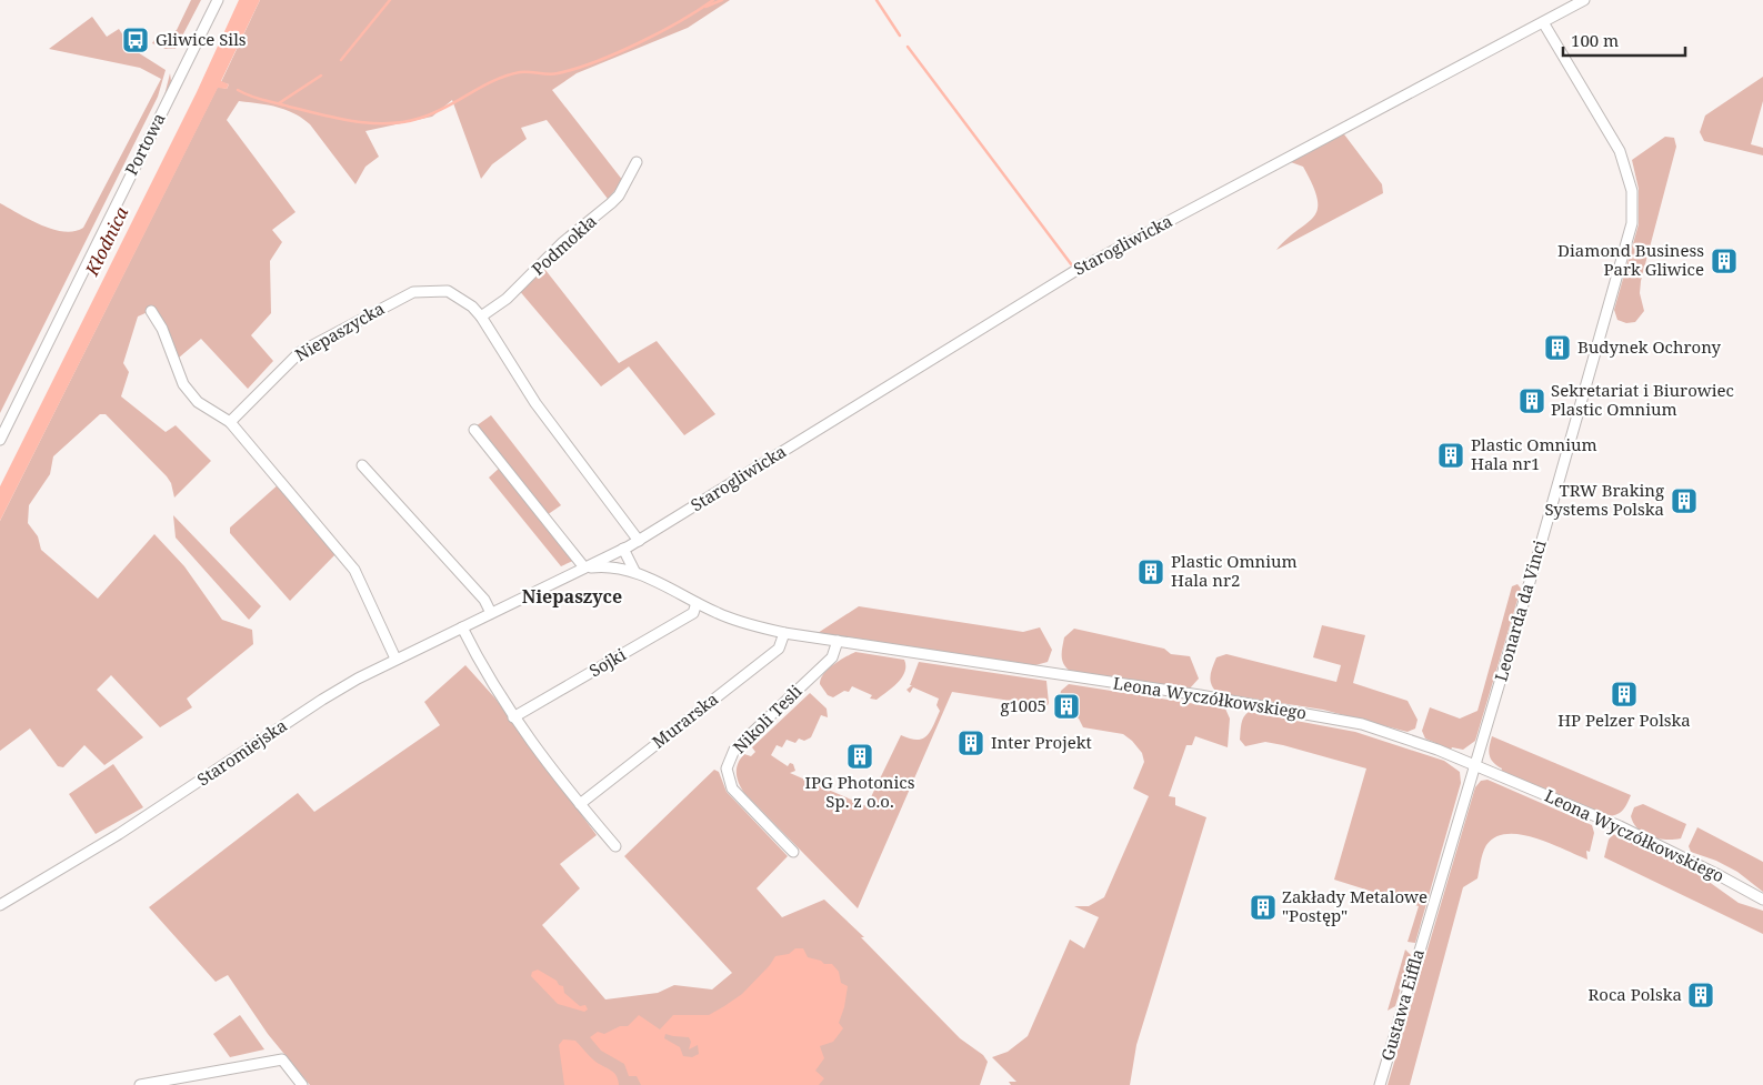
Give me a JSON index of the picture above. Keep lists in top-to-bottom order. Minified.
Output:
{"streets":{"street":["Portowa","Podmokła","Starogliwicka","Niepaszycka","Leonarda da Vinci","Sojki","Leona Wyczółkowskiego","Nikoli Tesli","Murarska","Staromiejska","Gustawa Eiffla"]},"crossings":[["Podmokła","Niepaszycka"],["Starogliwicka","Leonarda da Vinci"],["Starogliwicka","Staromiejska"],["Niepaszycka","Staromiejska"],["Leonarda da Vinci","Leona Wyczółkowskiego"],["Leonarda da Vinci","Gustawa Eiffla"],["Sojki","Leona Wyczółkowskiego"],["Leona Wyczółkowskiego","Nikoli Tesli"],["Leona Wyczółkowskiego","Murarska"],["Leona Wyczółkowskiego","Staromiejska"],["Leona Wyczółkowskiego","Gustawa Eiffla"]],"districts":["Niepaszyce"],"water":["Kłodnica"],"places":{"bus stop":["Gliwice Sils"],"building":["Diamond Business Park Gliwice","Budynek Ochrony","Sekretariat i Biurowiec Plastic Omnium","Plastic Omnium Hala nr1","TRW Braking Systems Polska","Plastic Omnium Hala nr2","HP Pelzer Polska","g1005","Inter Projekt","IPG Photonics Sp. z o.o.","Zakłady Metalowe \"Postęp\"","Roca Polska"]},"scale_bar":"100 m"}
